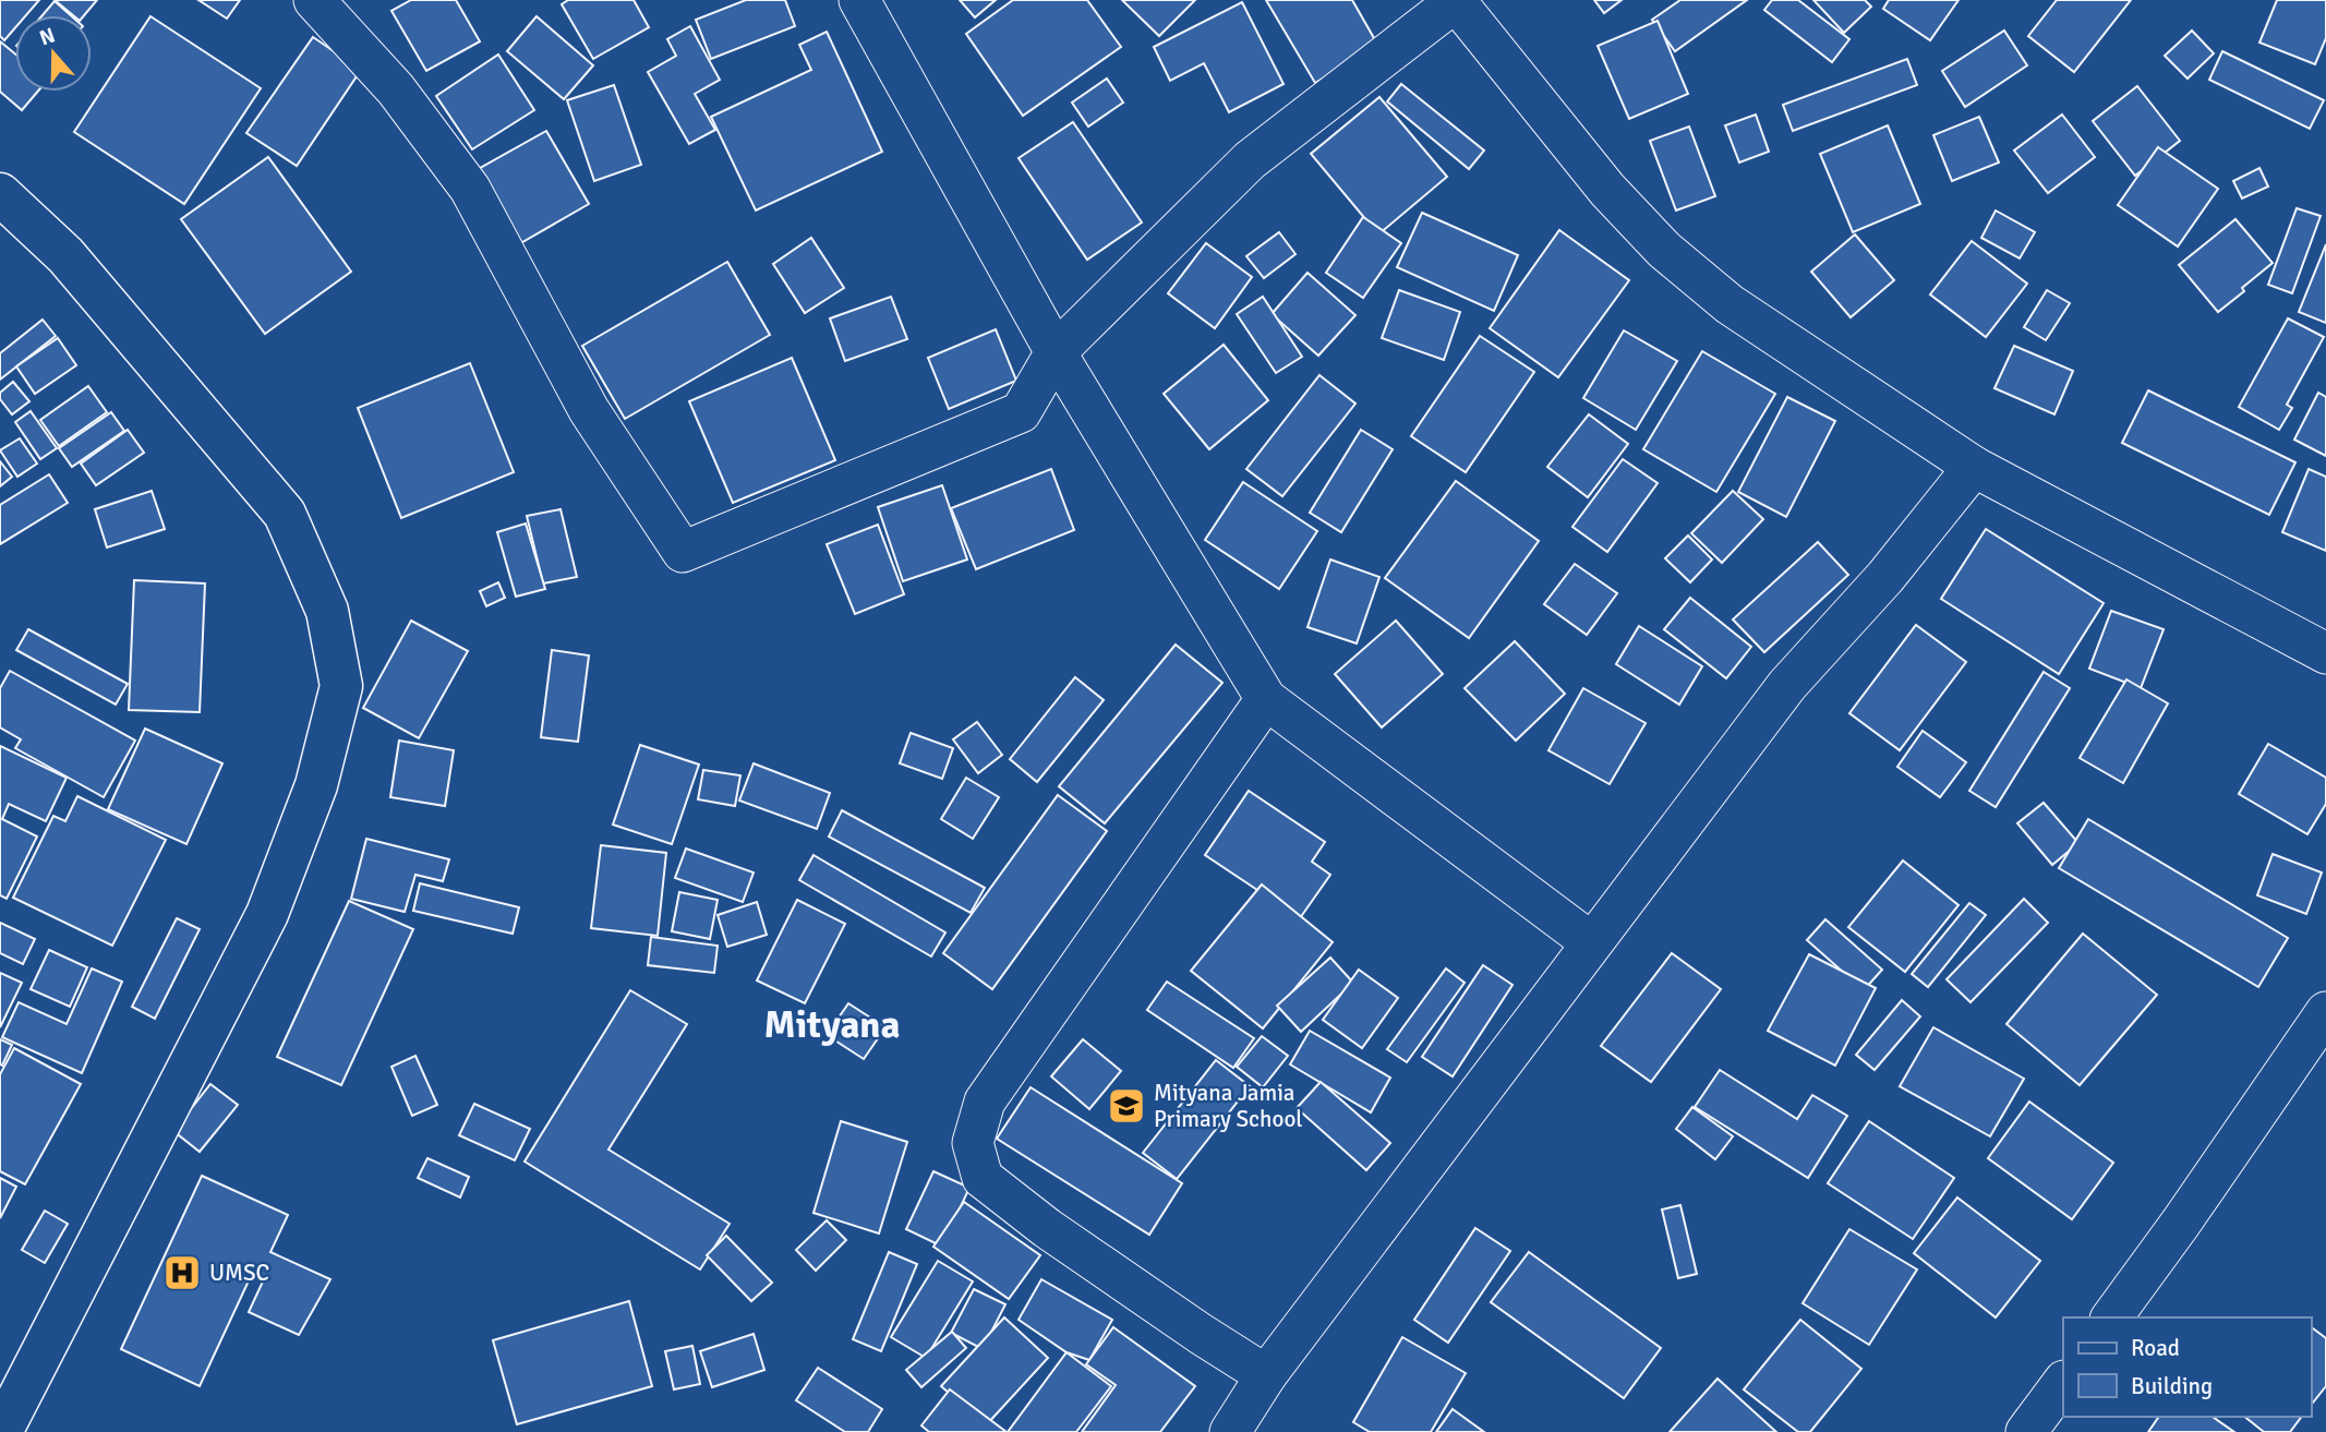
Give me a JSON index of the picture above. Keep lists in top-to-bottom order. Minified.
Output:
{"districts":["Mityana"],"places":{"school or university":["Mityana Jamia Primary School"],"hospital":["UMSC"]},"legend":["Road","Building"],"north":"top"}
